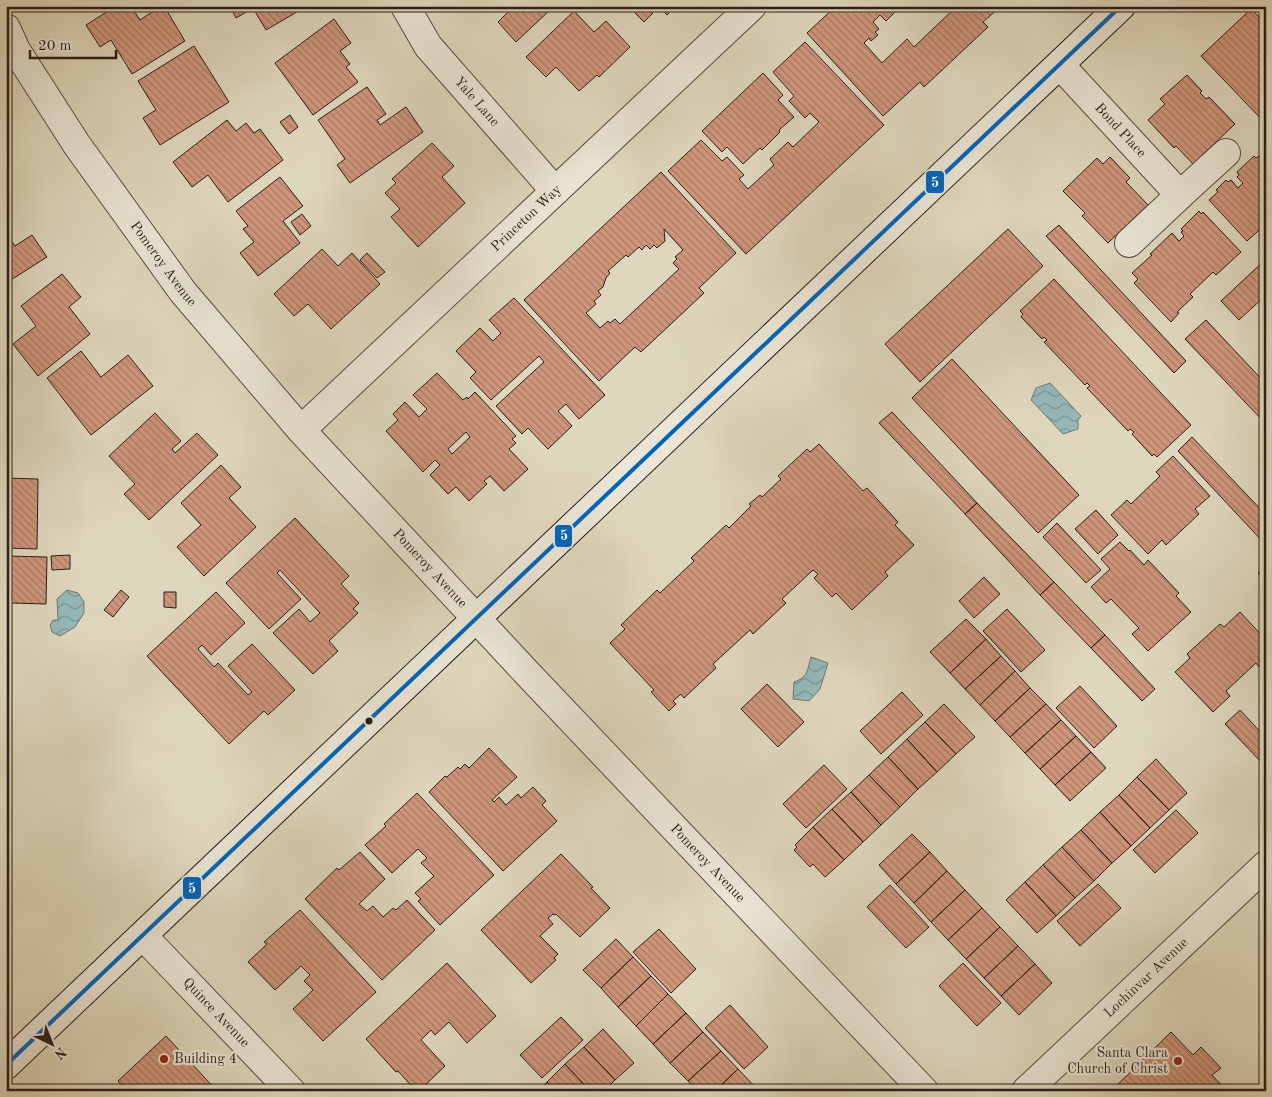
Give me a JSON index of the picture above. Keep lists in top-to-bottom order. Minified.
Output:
{"streets":{"street":["Yale Lane","Bond Place","Princeton Way","Pomeroy Avenue","Lochinvar Avenue","Quince Avenue"]},"crossings":[["Yale Lane","Princeton Way"],["Princeton Way","Pomeroy Avenue"]],"places":["Building 4","Santa Clara Church of Christ"],"lines":["transit line 5"],"scale_bar":"20 m","north":"bottom right"}
